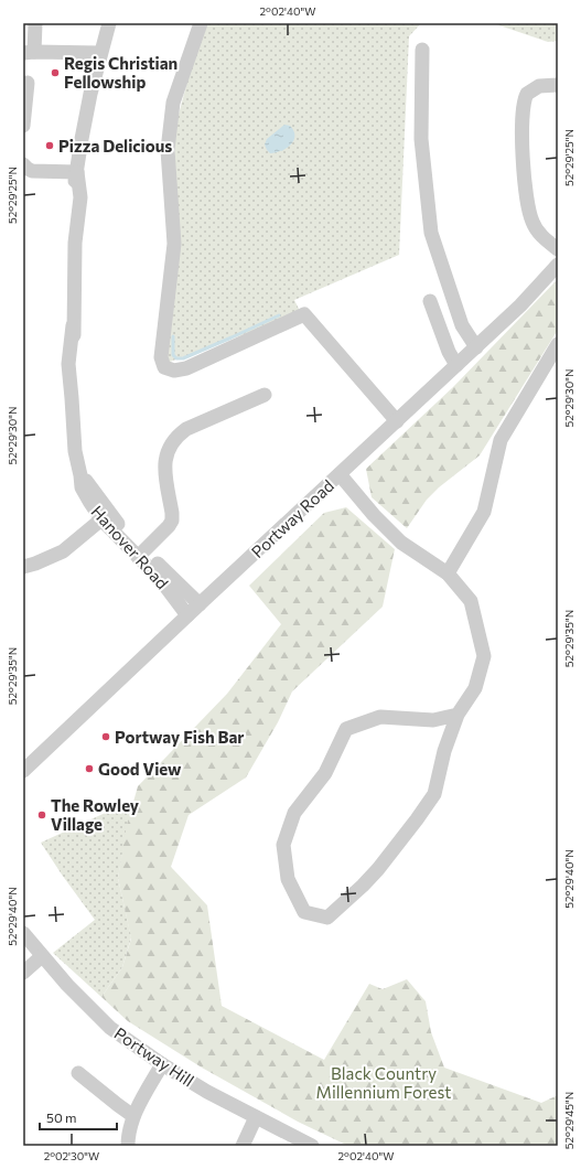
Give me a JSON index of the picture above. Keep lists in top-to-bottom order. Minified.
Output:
{"streets":{"street":["Portway Road","Hanover Road","Portway Hill"]},"crossings":[["Portway Road","Hanover Road"]],"parks":["Black Country Millennium Forest"],"places":["Regis Christian Fellowship","Pizza Delicious","Portway Fish Bar","Good View","The Rowley Village"],"scale_bar":"50 m","coordinates":["2°02'40\"W","52°29'25\"N","52°29'30\"N","52°29'35\"N","52°29'40\"N","52°29'45\"N","2°02'30\"W"]}
